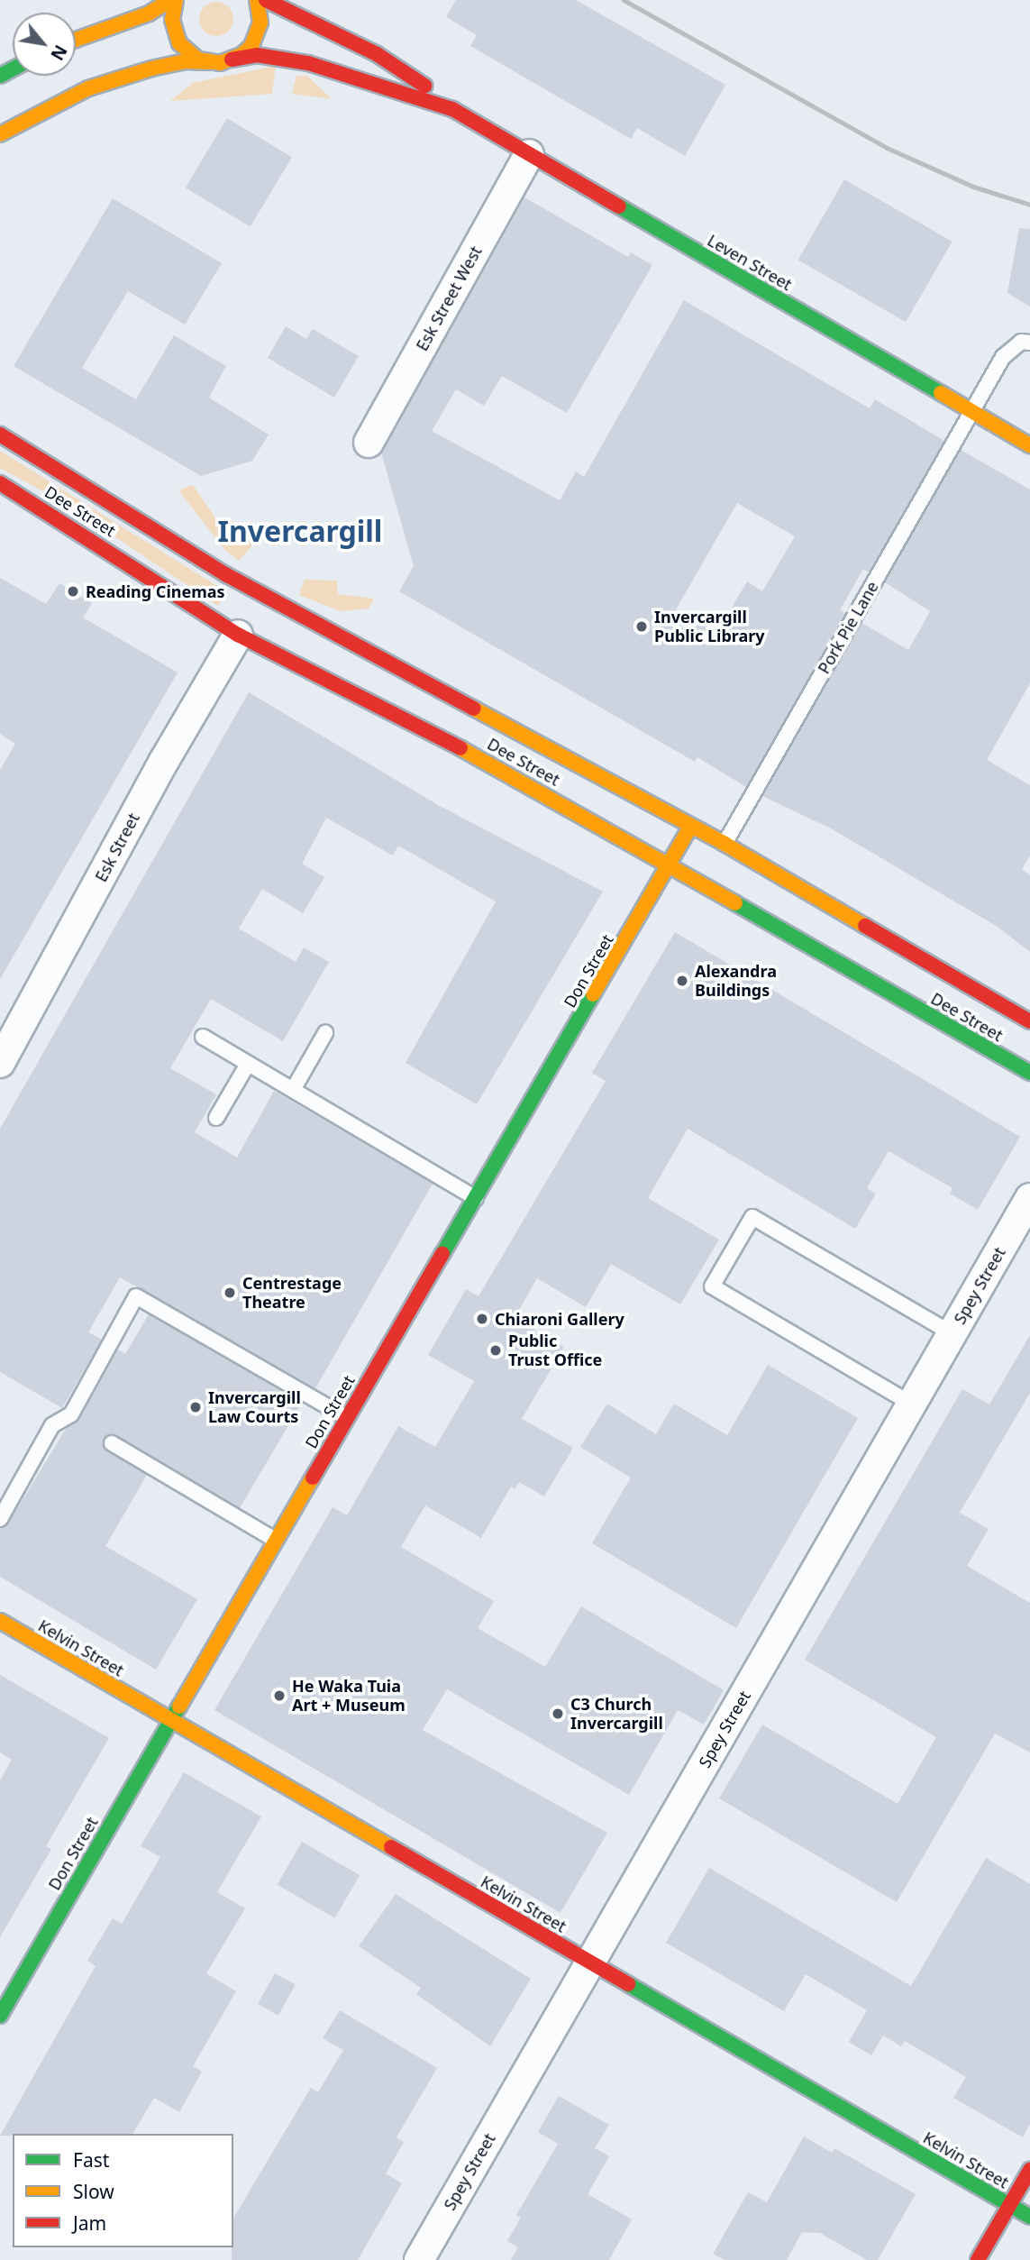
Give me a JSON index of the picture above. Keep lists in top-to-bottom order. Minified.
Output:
{"streets":{"street":["Leven Street","Esk Street West","Dee Street","Esk Street","Don Street","Spey Street","Kelvin Street"],"lane":["Pork Pie Lane"]},"crossings":[["Leven Street","Esk Street West"],["Leven Street","Pork Pie Lane"],["Dee Street","Pork Pie Lane"],["Dee Street","Esk Street"],["Dee Street","Don Street"],["Don Street","Kelvin Street"],["Spey Street","Kelvin Street"]],"districts":["Invercargill"],"places":["Reading Cinemas","Invercargill Public Library","Alexandra Buildings","Centrestage Theatre","Chiaroni Gallery","Public Trust Office","Invercargill Law Courts","He Waka Tuia Art + Museum","C3 Church Invercargill"],"legend":["Fast","Slow","Jam"],"north":"bottom right"}
